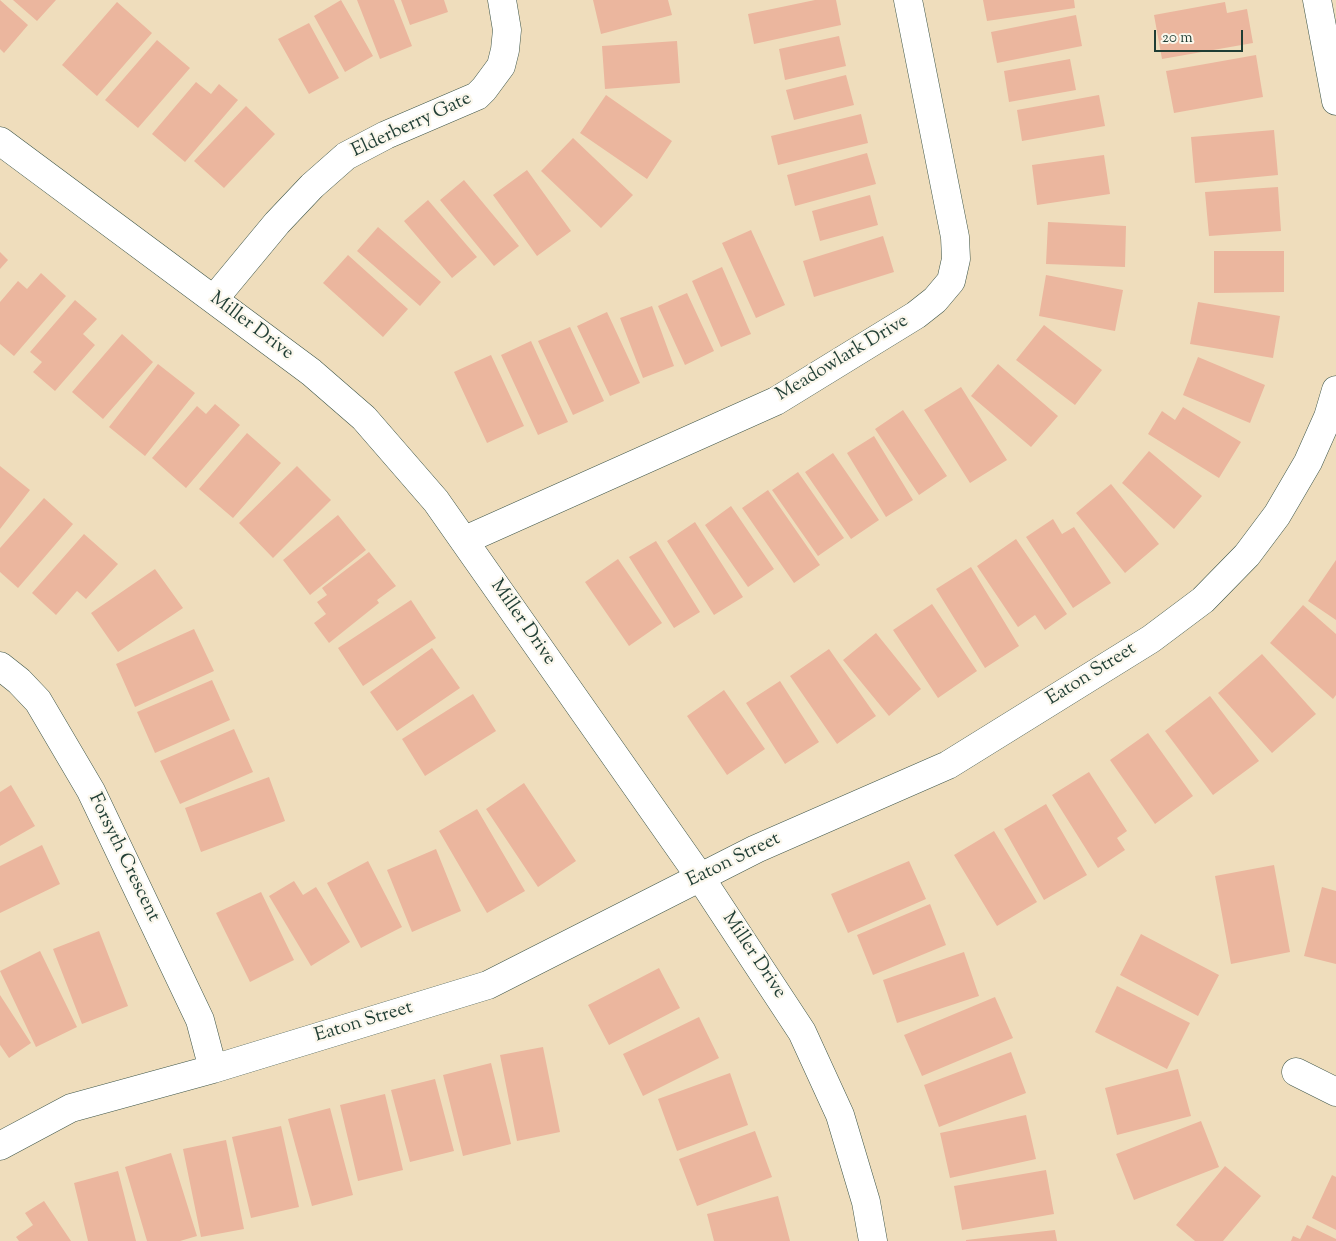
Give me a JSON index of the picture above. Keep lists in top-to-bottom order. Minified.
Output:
{"streets":{"street":["Elderberry Gate","Miller Drive","Meadowlark Drive","Eaton Street","Forsyth Crescent"]},"crossings":[["Elderberry Gate","Miller Drive"],["Miller Drive","Meadowlark Drive"],["Miller Drive","Eaton Street"],["Eaton Street","Forsyth Crescent"]],"scale_bar":"20 m"}
